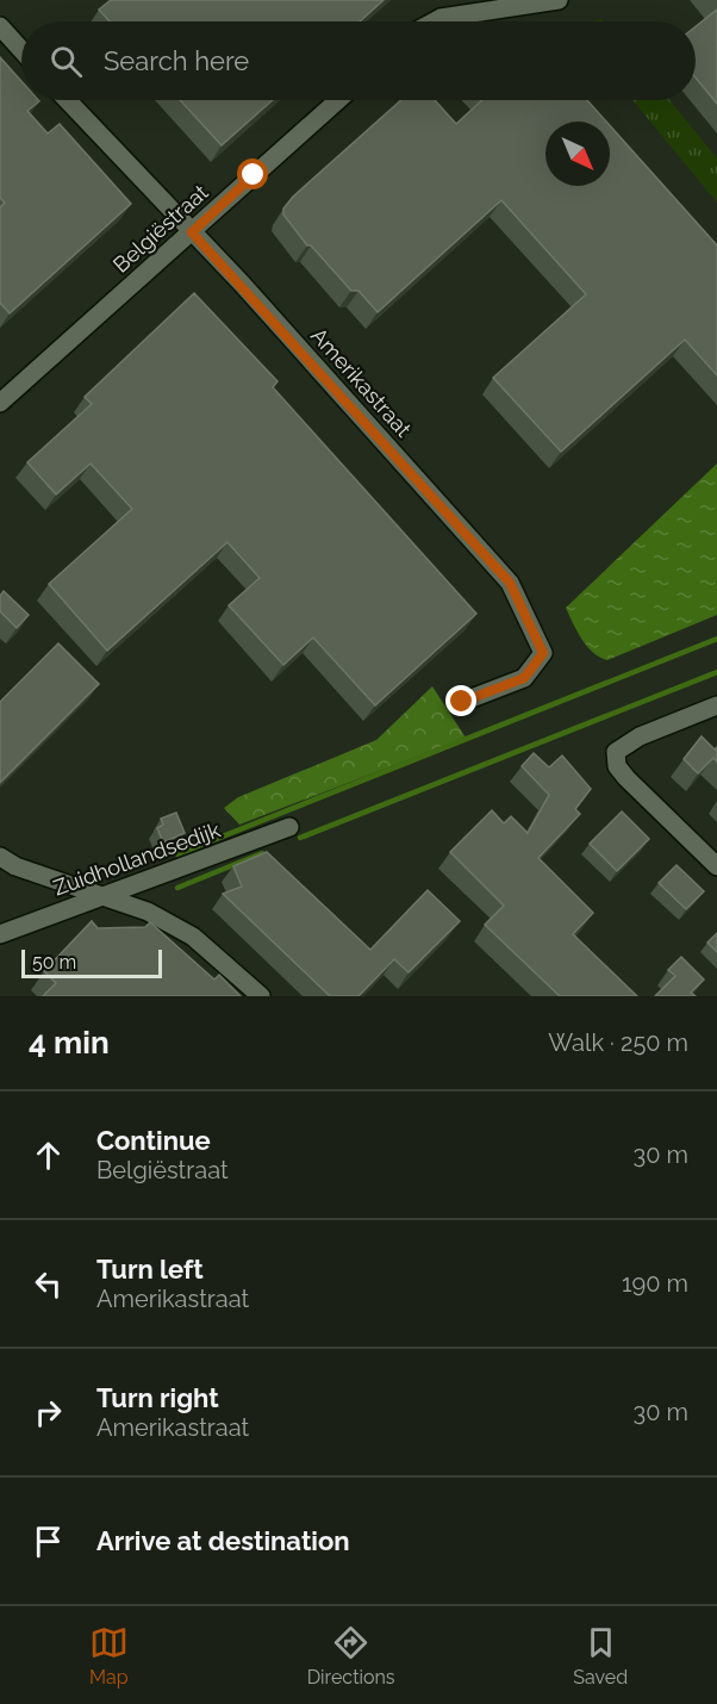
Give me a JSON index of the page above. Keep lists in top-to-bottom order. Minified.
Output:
{"streets":{"street":["Belgiëstraat","Amerikastraat","Zuidhollandsedijk"]},"crossings":[["Belgiëstraat","Amerikastraat"]],"scale_bar":"50 m","north":"bottom right","page":{"search":"Search here","scale":"50 m","heading":["4 min","Walk · 250 m"],"list":[["Continue","Belgiëstraat","30 m"],["Turn left","Amerikastraat","190 m"],["Turn right","Amerikastraat","30 m"],"Arrive at destination"],"nav":["Map","Directions","Saved"]}}
